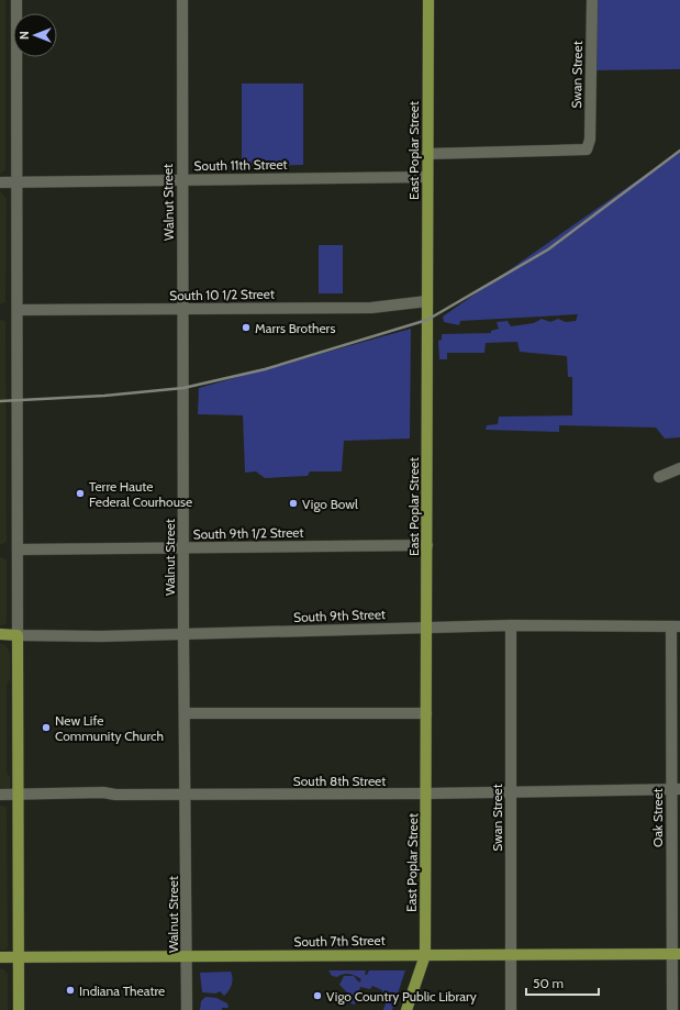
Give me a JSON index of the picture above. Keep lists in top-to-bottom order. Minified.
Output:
{"streets":{"main road":["East Poplar Street","South 9th Street","South 7th Street"],"street":["Swan Street","South 11th Street","Walnut Street","South 10 1/2 Street","South 9th 1/2 Street","South 8th Street","Oak Street"]},"crossings":[["Swan Street","East Poplar Street"],["Swan Street","South 9th Street"],["Swan Street","South 8th Street"],["Swan Street","South 7th Street"],["East Poplar Street","South 11th Street"],["East Poplar Street","South 10 1/2 Street"],["East Poplar Street","South 9th 1/2 Street"],["East Poplar Street","South 9th Street"],["East Poplar Street","South 8th Street"],["East Poplar Street","South 7th Street"],["South 11th Street","Walnut Street"],["Walnut Street","South 10 1/2 Street"],["Walnut Street","South 9th 1/2 Street"],["Walnut Street","South 9th Street"],["Walnut Street","South 8th Street"],["Walnut Street","South 7th Street"],["South 9th Street","Oak Street"],["South 8th Street","Oak Street"],["Oak Street","South 7th Street"]],"places":["Marrs Brothers","Terre Haute Federal Courhouse","Vigo Bowl","New Life Community Church","Indiana Theatre","Vigo Country Public Library"],"scale_bar":"50 m","north":"left"}
